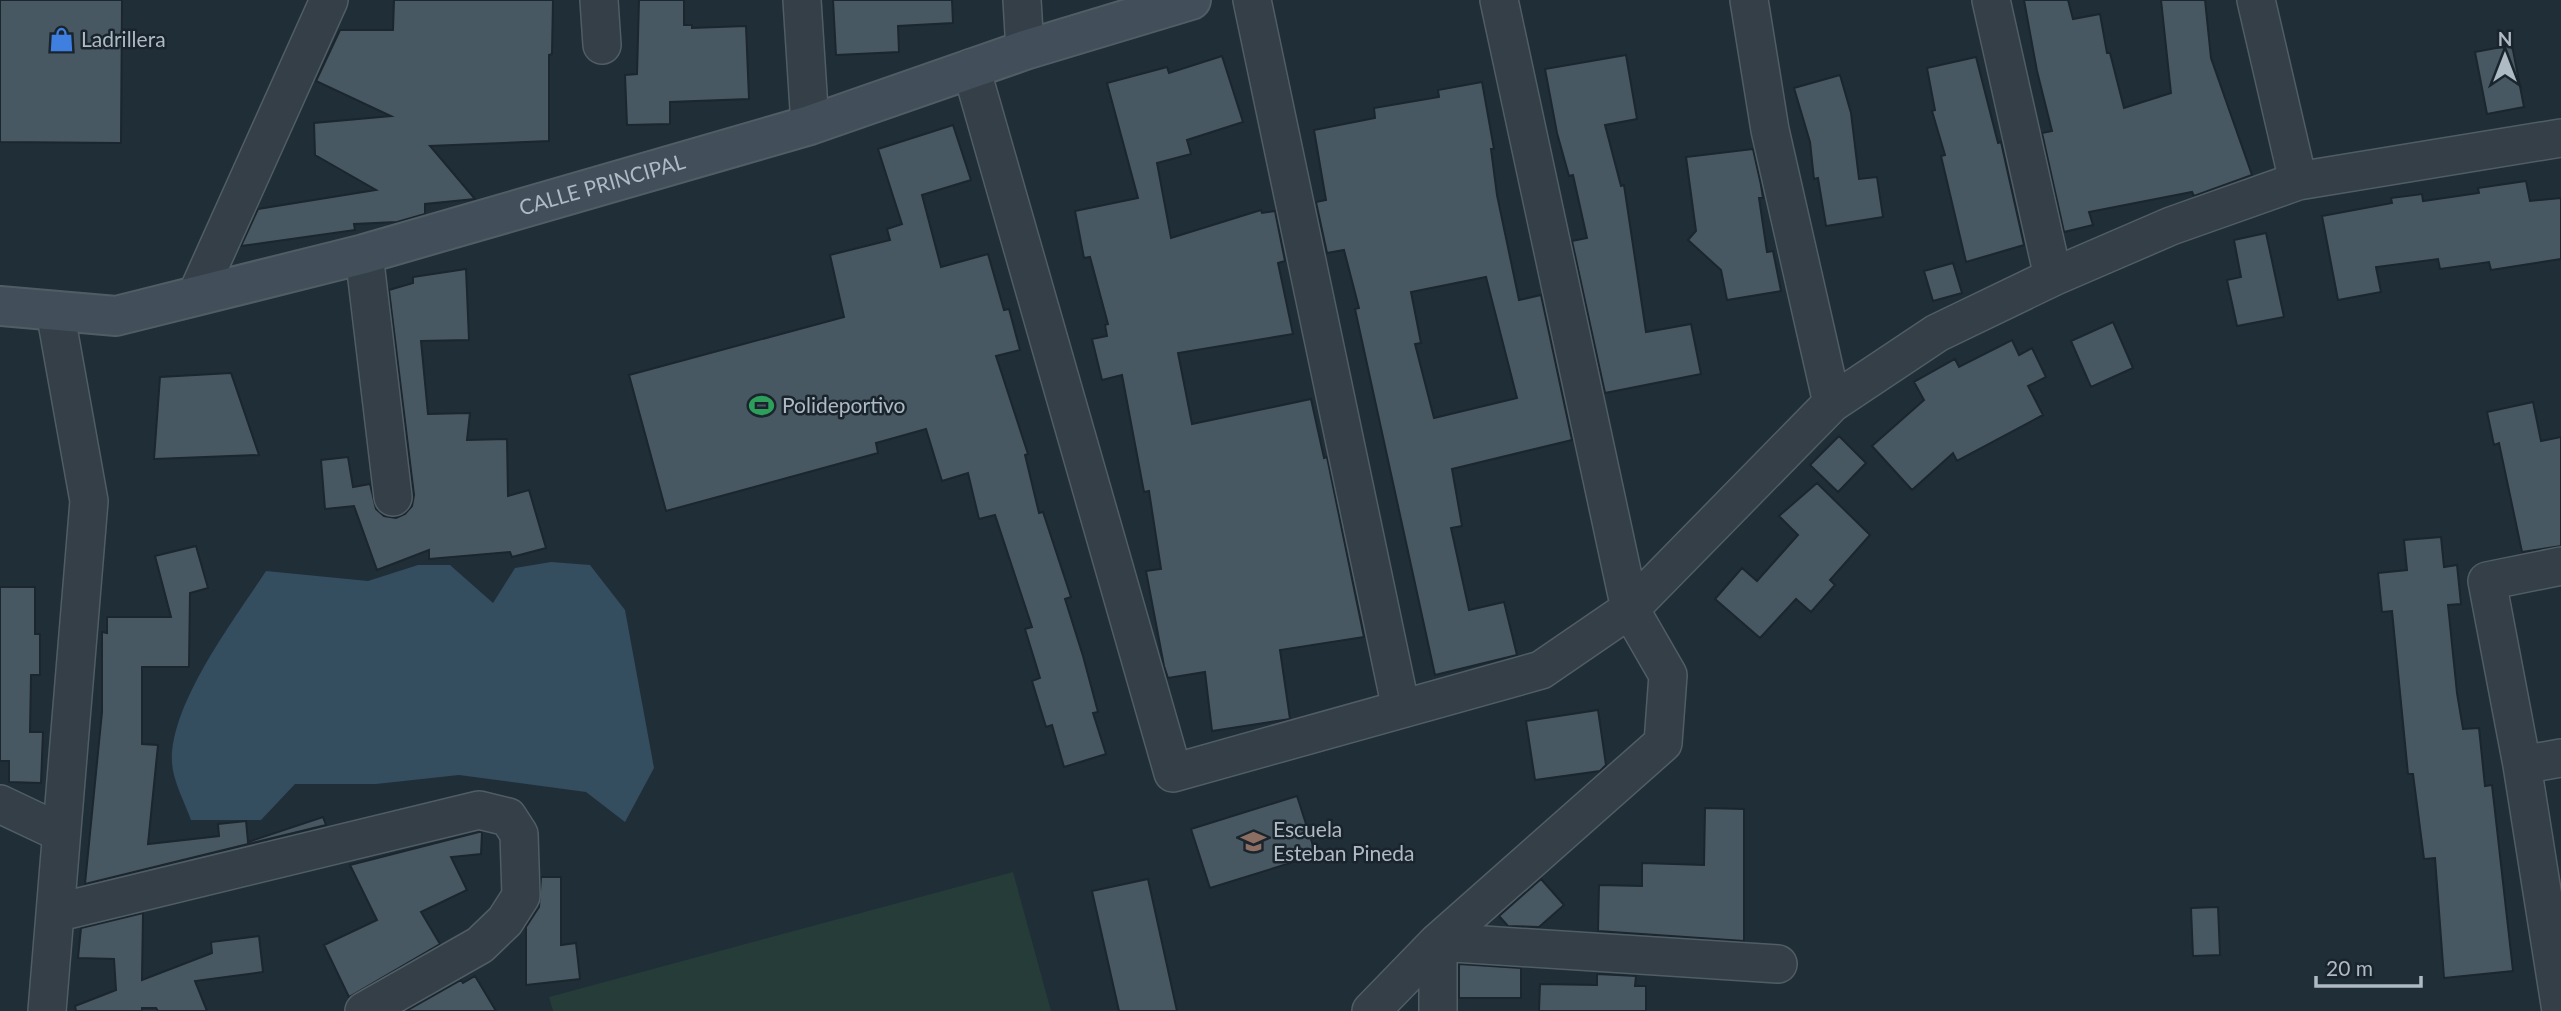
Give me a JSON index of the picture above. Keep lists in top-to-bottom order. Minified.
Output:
{"streets":{"street":["CALLE PRINCIPAL"]},"places":{"shop":["Ladrillera"],"sports":["Polideportivo"],"school or university":["Escuela Esteban Pineda"]},"scale_bar":"20 m","north":"top"}
